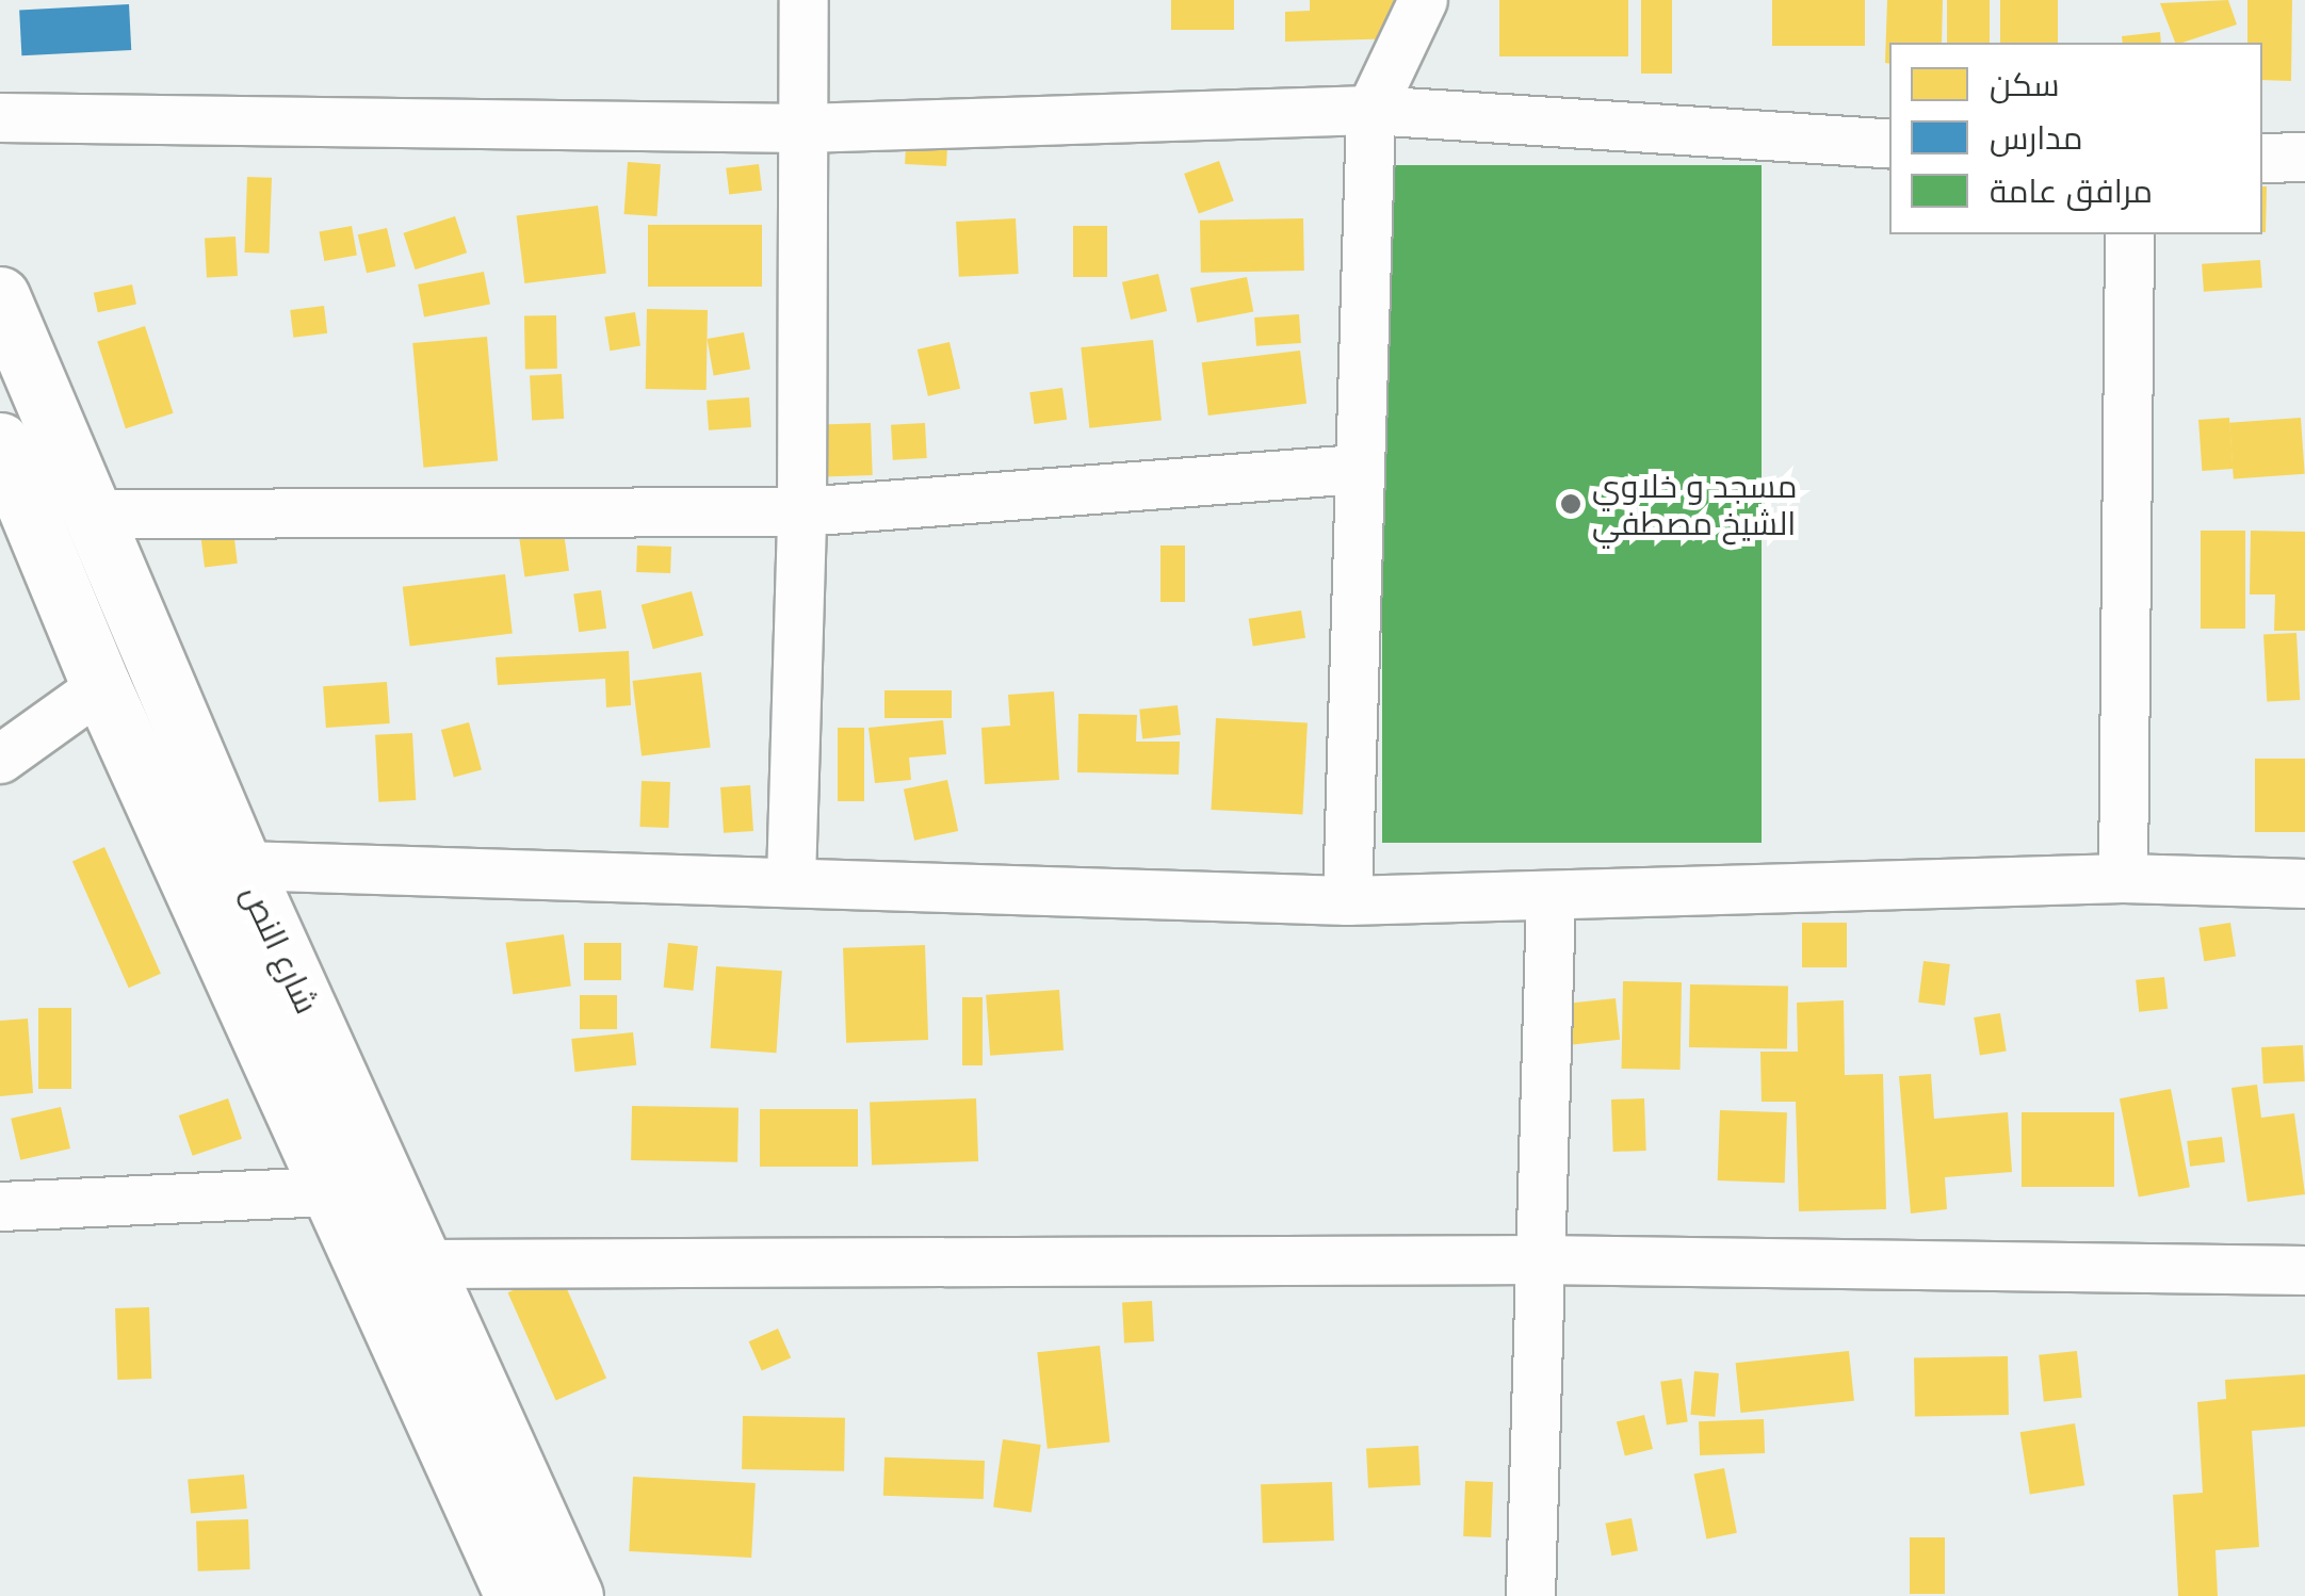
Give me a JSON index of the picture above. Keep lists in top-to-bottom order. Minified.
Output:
{"streets":{"main road":["شارع النص"]},"places":["مسجد و خلاوي الشيخ مصطفي"],"legend":["سكن","مدارس","مرافق عامة"]}
